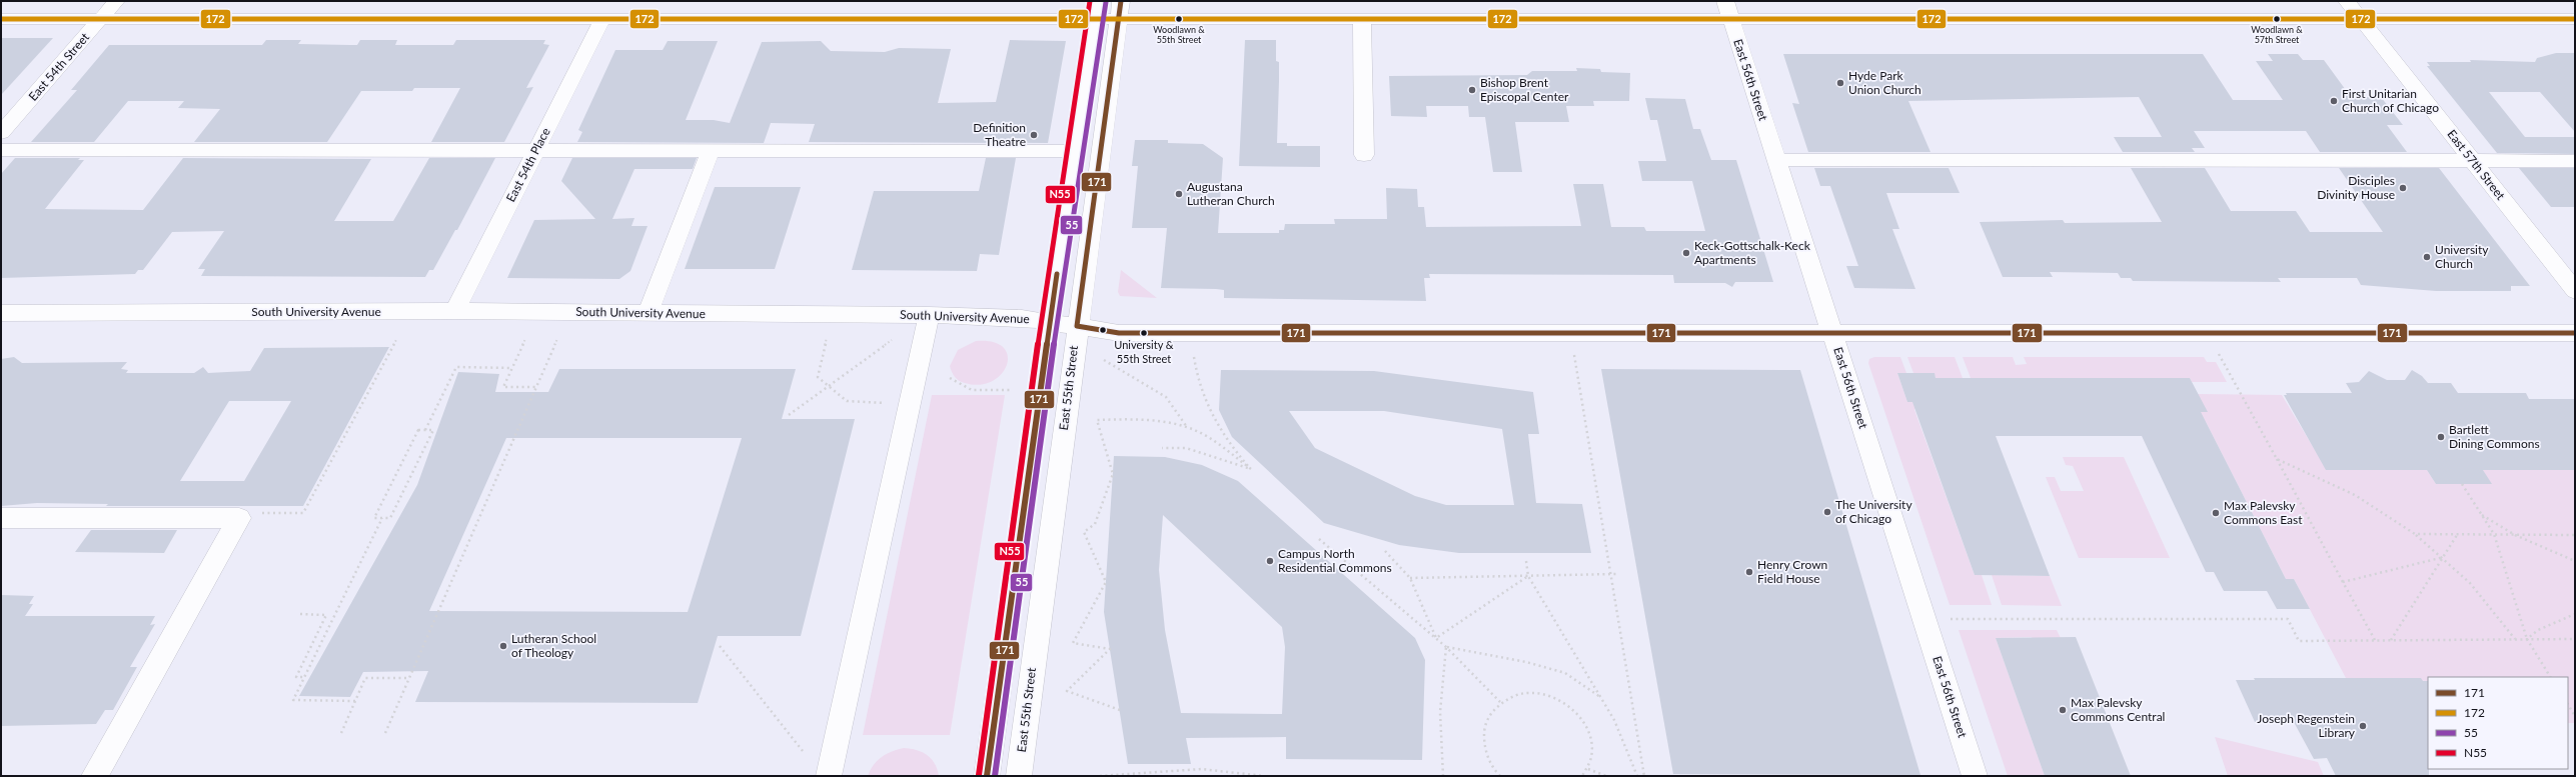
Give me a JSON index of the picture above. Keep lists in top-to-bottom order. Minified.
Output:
{"streets":{"street":["East 54th Street","East 56th Street","East 54th Place","East 57th Street","South University Avenue","East 55th Street"]},"crossings":[["East 56th Street","South University Avenue"],["East 54th Place","South University Avenue"],["South University Avenue","East 55th Street"]],"places":["Woodlawn & 55th Street","Woodlawn & 57th Street","Hyde Park Union Church","Bishop Brent Episcopal Center","First Unitarian Church of Chicago","Definition Theatre","Disciples Divinity House","Augustana Lutheran Church","Keck-Gottschalk-Keck Apartments","University Church","University & 55th Street","Bartlett Dining Commons","The University of Chicago","Max Palevsky Commons East","Campus North Residential Commons","Henry Crown Field House","Lutheran School of Theology","Max Palevsky Commons Central","Joseph Regenstein Library"],"lines":["transit line 171","transit line N55","transit line 55","transit line 172"],"legend":["171","172","55","N55"]}
